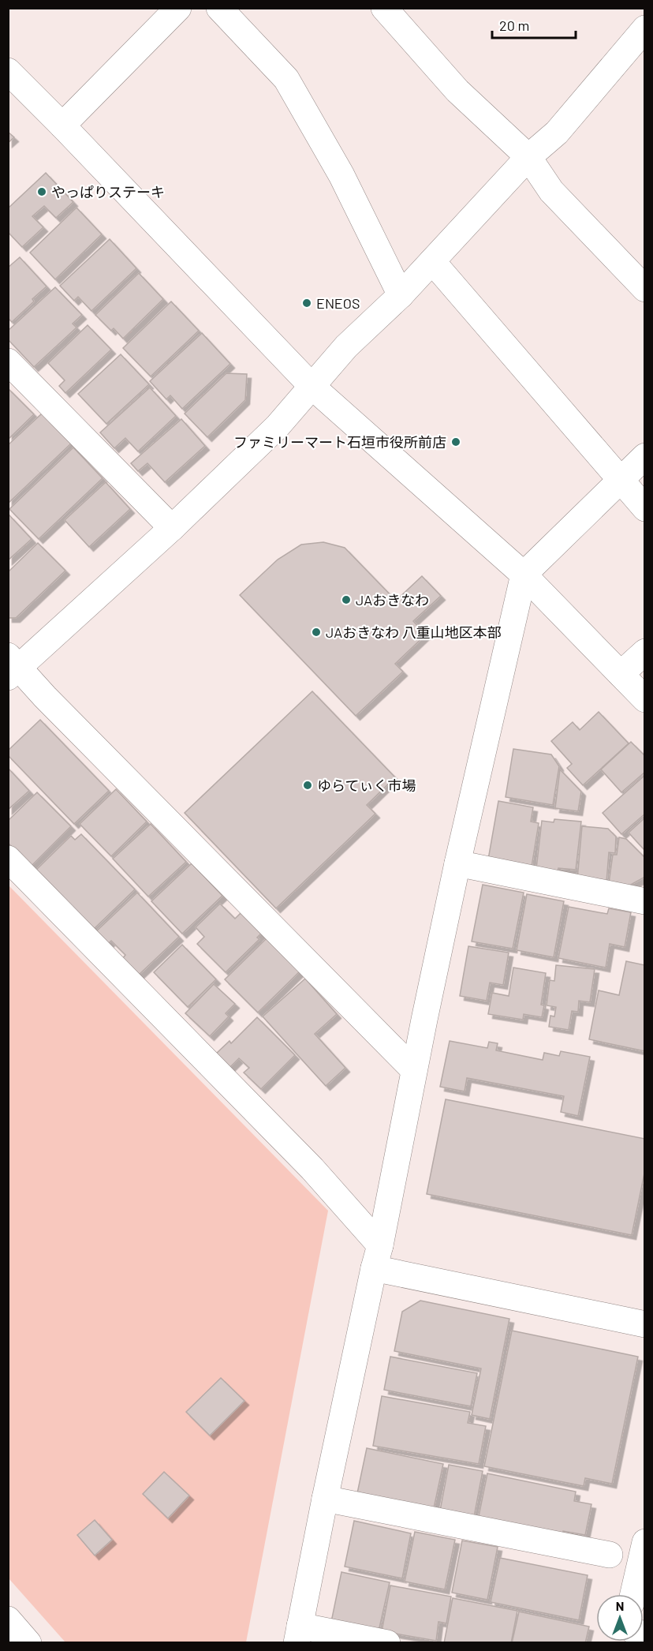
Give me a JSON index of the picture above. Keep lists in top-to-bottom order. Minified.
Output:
{"places":["やっぱりステーキ","ENEOS","ファミリーマート石垣市役所前店","JAおきなわ","JAおきなわ 八重山地区本部","ゆらてぃく市場"],"scale_bar":"20 m","north":"top"}
